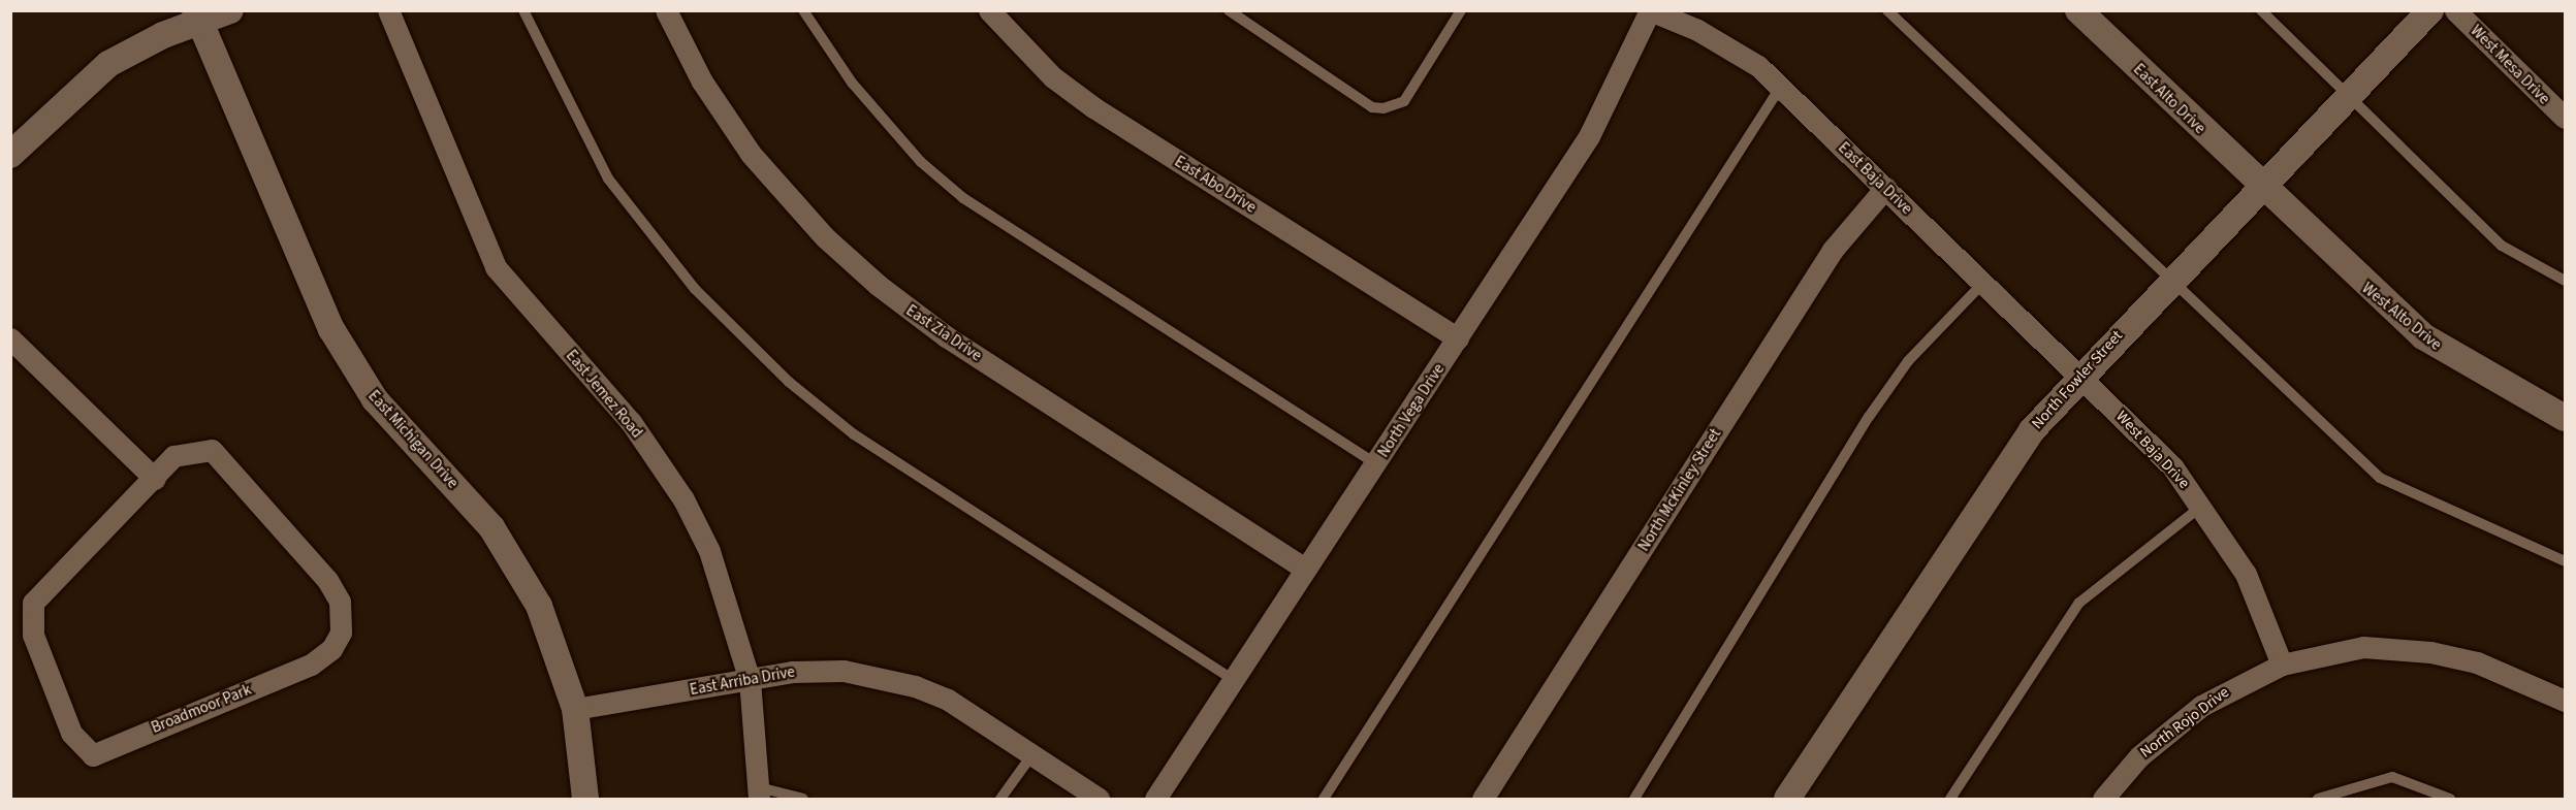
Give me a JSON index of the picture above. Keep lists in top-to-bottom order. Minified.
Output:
{"streets":{"street":["West Mesa Drive","East Alto Drive","East Baja Drive","East Abo Drive","West Alto Drive","East Zia Drive","North Fowler Street","East Jemez Road","North Vega Drive","East Michigan Drive","West Baja Drive","North McKinley Street","East Arriba Drive","Broadmoor Park","North Rojo Drive"]},"crossings":[["East Alto Drive","West Alto Drive"],["East Alto Drive","North Fowler Street"],["East Baja Drive","North Fowler Street"],["East Baja Drive","North Vega Drive"],["East Baja Drive","West Baja Drive"],["East Baja Drive","North McKinley Street"],["East Abo Drive","North Vega Drive"],["West Alto Drive","North Fowler Street"],["East Zia Drive","North Vega Drive"],["North Fowler Street","West Baja Drive"],["East Jemez Road","East Arriba Drive"],["East Michigan Drive","East Arriba Drive"],["West Baja Drive","North Rojo Drive"]]}
